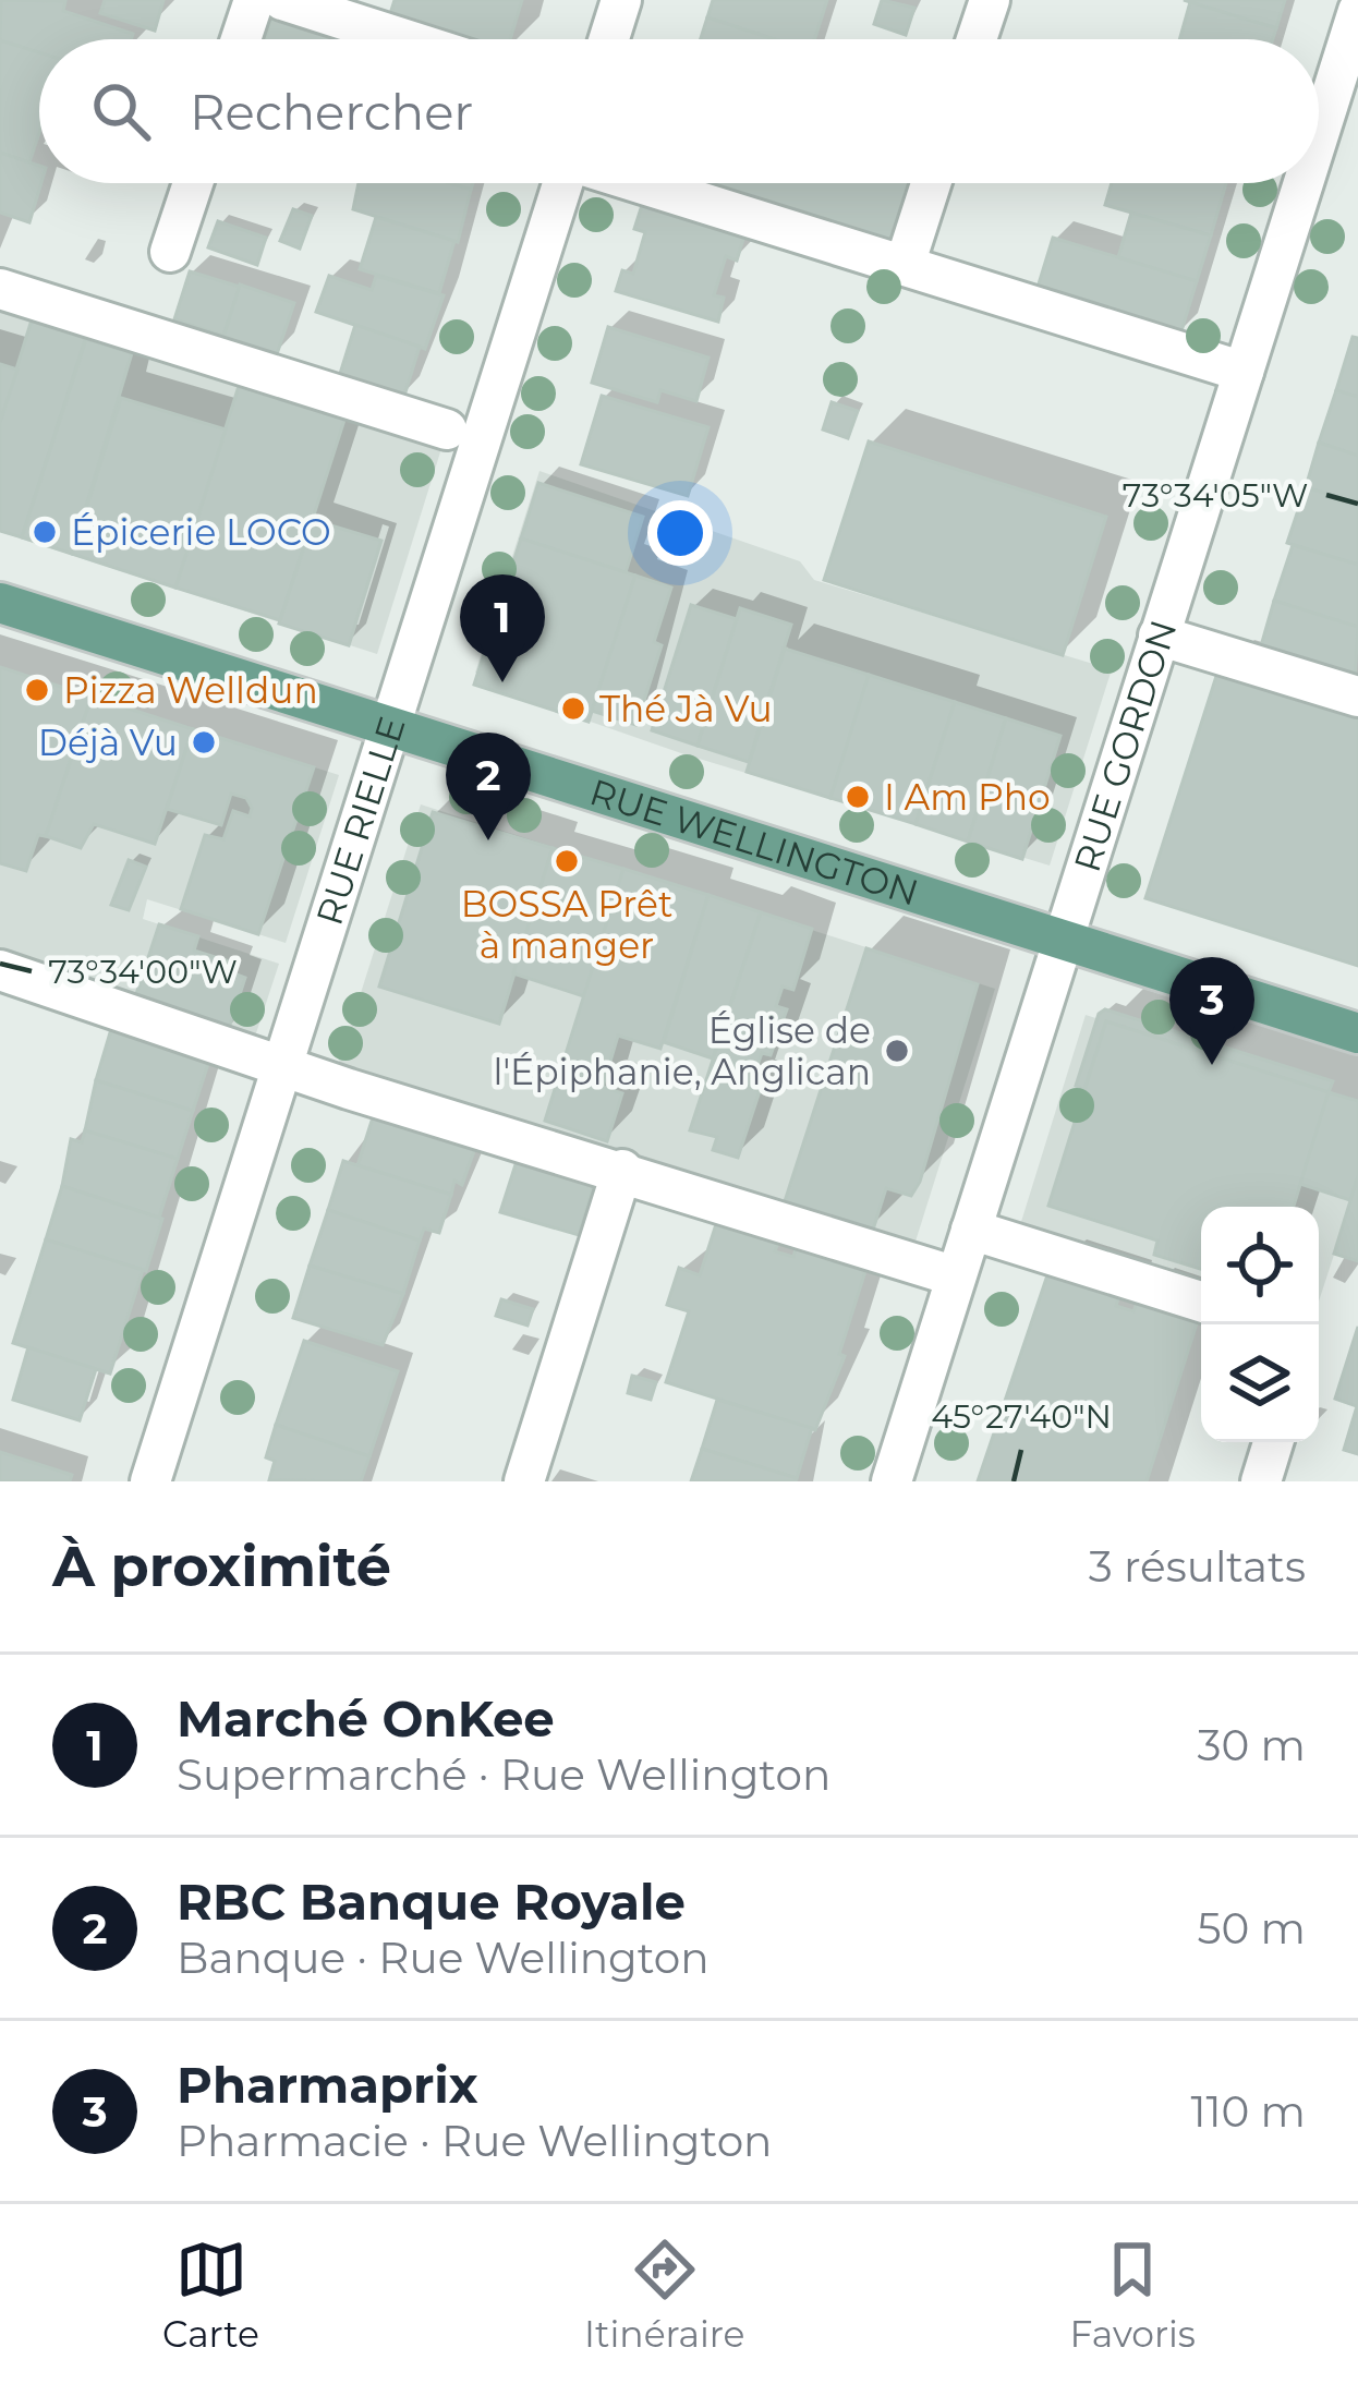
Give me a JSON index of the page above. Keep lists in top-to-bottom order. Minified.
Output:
{"streets":{"main road":["RUE WELLINGTON"],"street":["RUE GORDON","RUE RIELLE"]},"crossings":[["RUE GORDON","RUE WELLINGTON"],["RUE RIELLE","RUE WELLINGTON"]],"places":["Épicerie LOCO","Pizza Welldun","Thé Jà Vu","Déjà Vu","I Am Pho","BOSSA Prêt à manger","Église de l'Épiphanie, Anglican"],"page":{"search":"Rechercher","pins":["1","2","3"],"heading":["À proximité","3 résultats"],"list":[{"mark":"1","name":"Marché OnKee","note":"Supermarché · Rue Wellington","value":"30 m"},{"mark":"2","name":"RBC Banque Royale","note":"Banque · Rue Wellington","value":"50 m"},{"mark":"3","name":"Pharmaprix","note":"Pharmacie · Rue Wellington","value":"110 m"}],"nav":["Carte","Itinéraire","Favoris"]},"coordinates":["73°34'05\"W","73°34'00\"W","45°27'40\"N"]}
